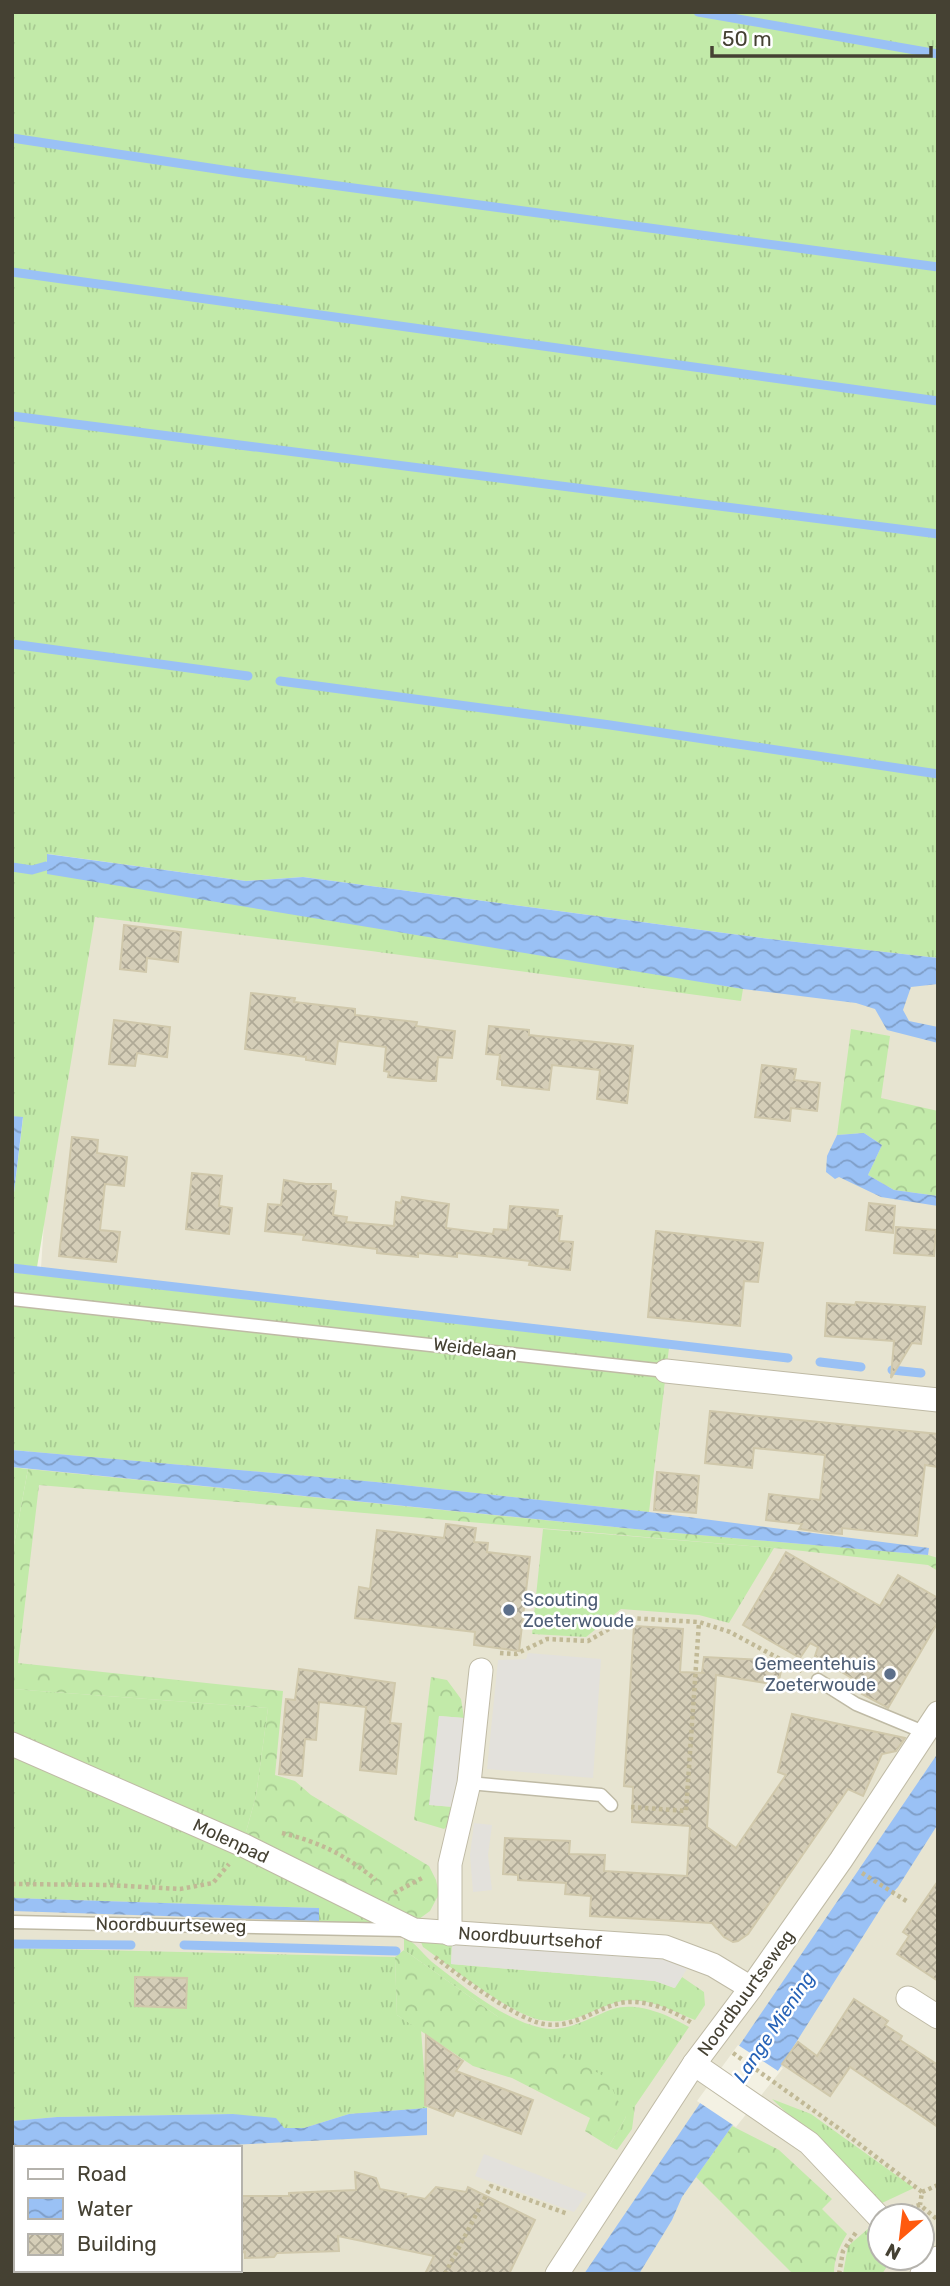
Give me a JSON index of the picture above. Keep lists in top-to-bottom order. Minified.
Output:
{"streets":{"street":["Weidelaan","Molenpad","Noordbuurtseweg","Noordbuurtsehof"]},"crossings":[["Molenpad","Noordbuurtseweg"],["Molenpad","Noordbuurtsehof"],["Noordbuurtseweg","Noordbuurtsehof"]],"water":["Lange Miening"],"places":["Scouting Zoeterwoude","Gemeentehuis Zoeterwoude"],"legend":["Road","Water","Building"],"scale_bar":"50 m","north":"bottom left"}
